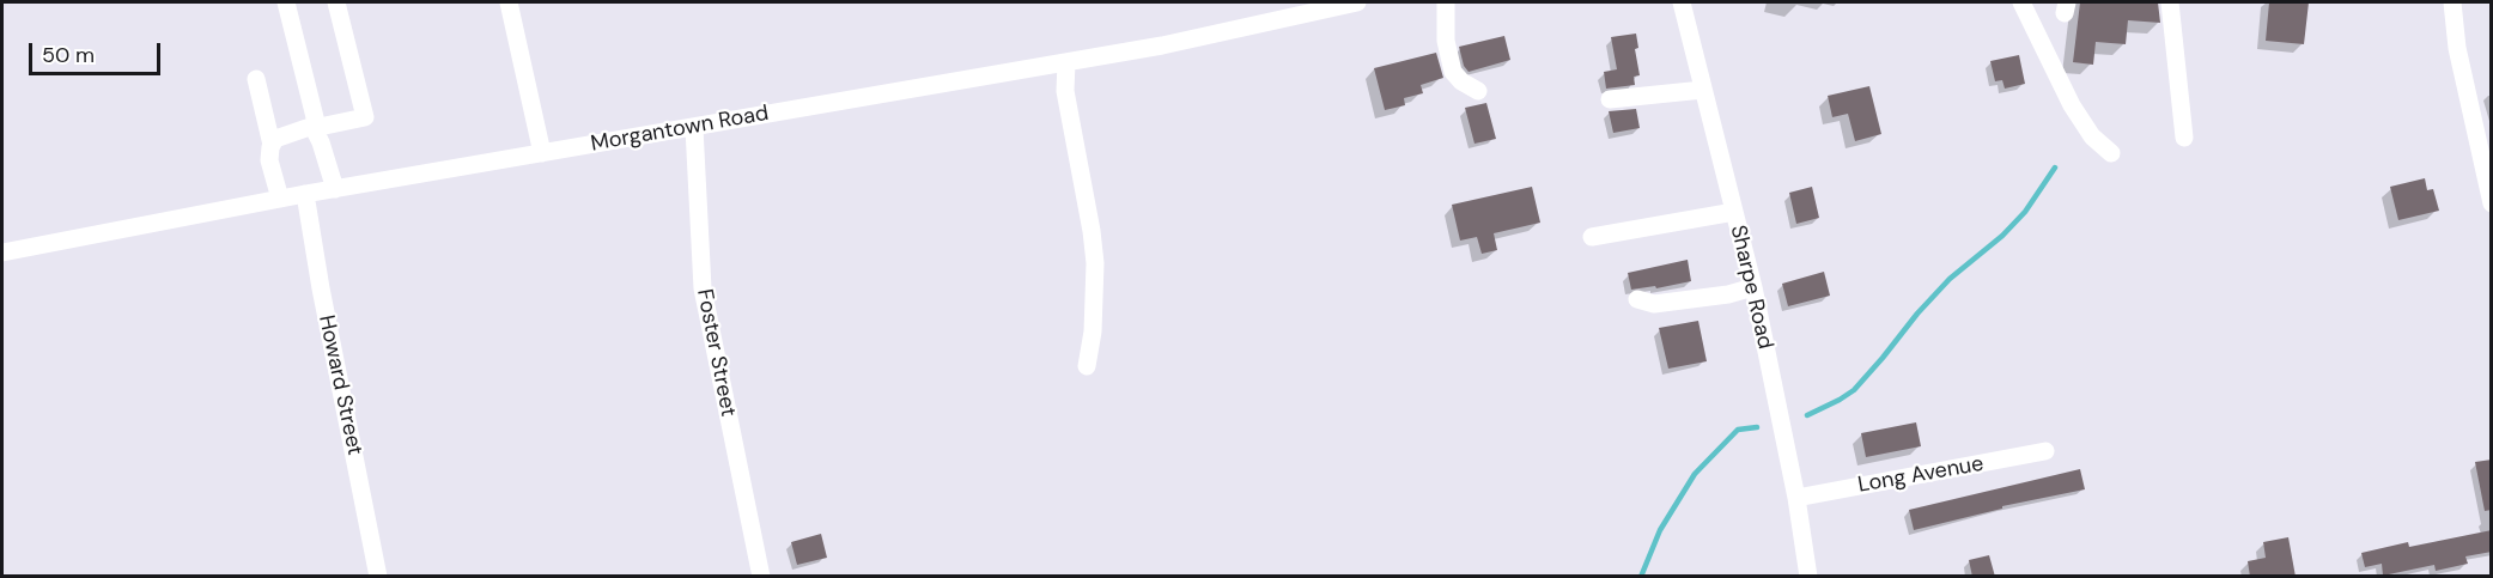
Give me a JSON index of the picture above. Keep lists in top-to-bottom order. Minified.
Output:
{"streets":{"street":["Morgantown Road","Sharpe Road","Foster Street","Howard Street","Long Avenue"]},"crossings":[["Morgantown Road","Foster Street"],["Morgantown Road","Howard Street"],["Sharpe Road","Long Avenue"]],"scale_bar":"50 m"}
